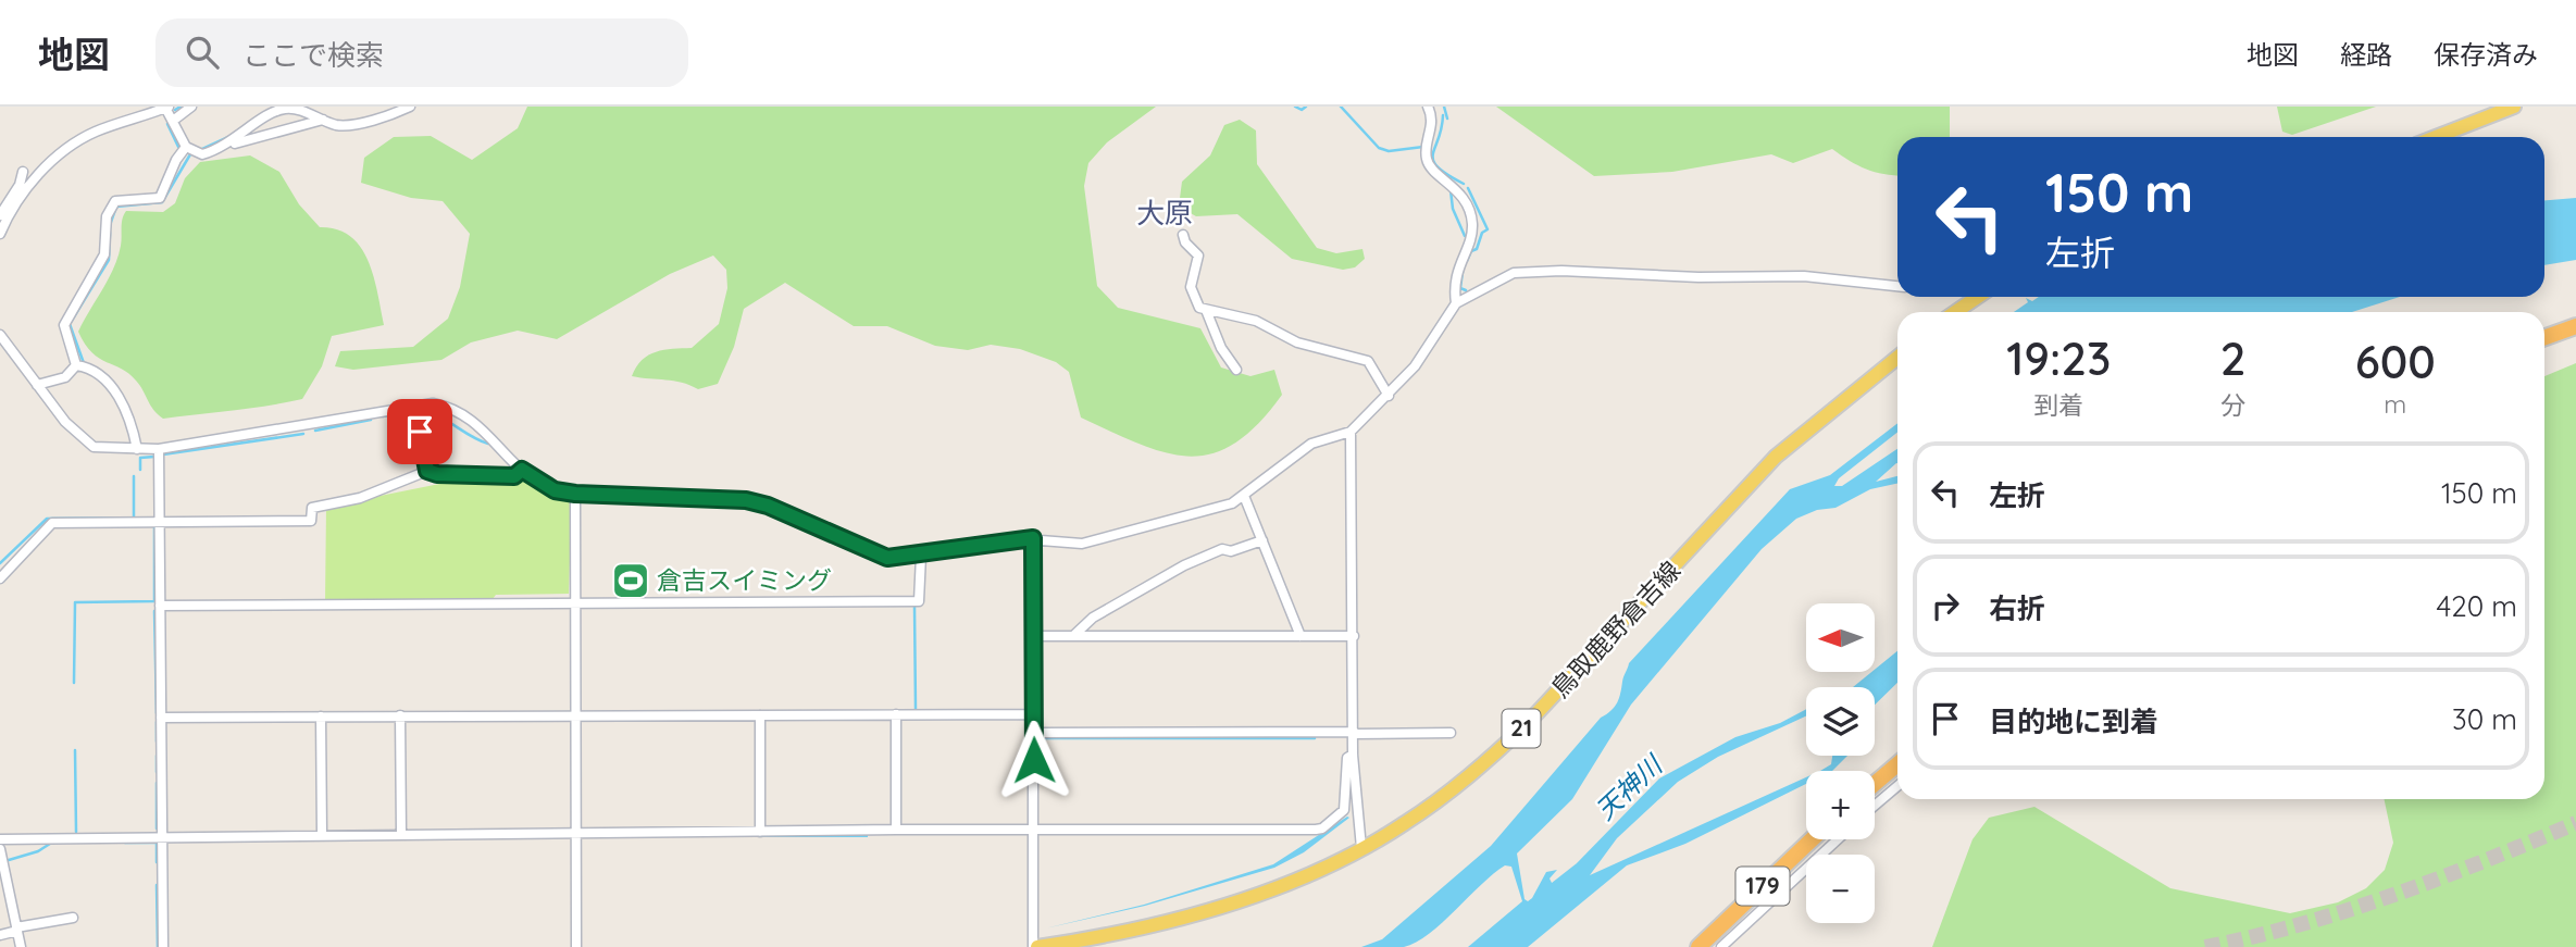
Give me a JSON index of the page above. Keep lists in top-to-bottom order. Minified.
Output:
{"streets":{"highway":["179"],"main road":["鳥取鹿野倉吉線","21"]},"districts":["大原"],"water":["天神川"],"places":{"sports":["倉吉スイミング"]},"north":"left","page":{"header":"地図","search":"ここで検索","nav":["地図","経路","保存済み"],"turn":["150 m","左折"],"eta":["19:23","到着","2","分","600","m"],"list":[{"name":"左折","value":"150 m"},{"name":"右折","value":"420 m"},{"name":"目的地に到着","value":"30 m"}],"map_buttons":["+","−"]}}
